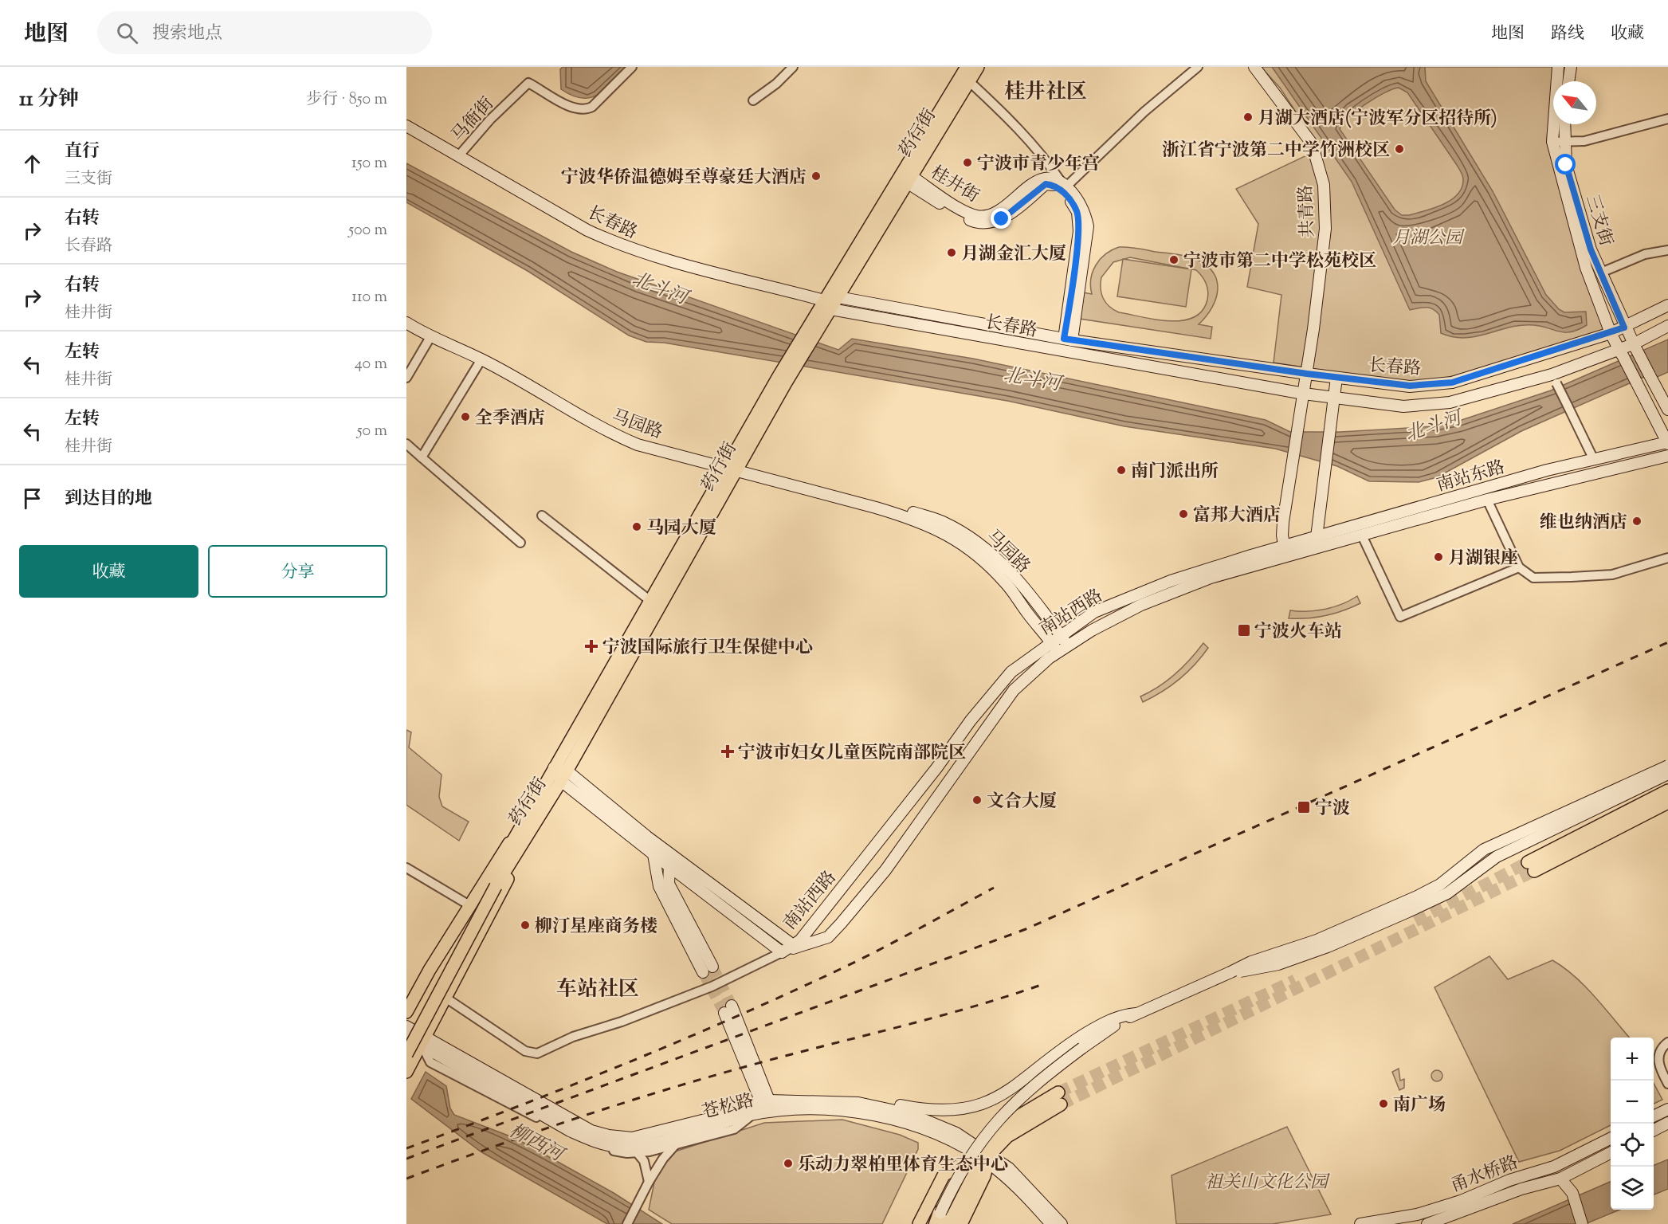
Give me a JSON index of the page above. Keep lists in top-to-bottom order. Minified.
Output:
{"streets":{"main road":["药行街","桂井街","共青路","三支街","长春路","马园路","南站东路","南站西路","苍松路","甬水桥路"],"street":["马衙街"]},"crossings":[["马衙街","长春路"],["药行街","桂井街"],["药行街","长春路"],["药行街","马园路"],["桂井街","长春路"],["共青路","长春路"],["共青路","南站东路"],["共青路","南站西路"],["三支街","长春路"],["马园路","南站西路"],["南站东路","南站西路"]],"districts":["桂井社区","车站社区"],"water":["北斗河","柳西河"],"parks":["月湖公园","祖关山文化公园"],"places":{"other":["月湖大酒店(宁波军分区招待所)","浙江省宁波第二中学竹洲校区","宁波市青少年宫","宁波华侨温德姆至尊豪廷大酒店","月湖金汇大厦","宁波市第二中学松苑校区","全季酒店","南门派出所","富邦大酒店","维也纳酒店","马园大厦","月湖银座","文合大厦","柳汀星座商务楼","南广场","乐动力翠柏里体育生态中心"],"transit":["宁波火车站","宁波"],"health":["宁波国际旅行卫生保健中心","宁波市妇女儿童医院南部院区"]},"north":"top left","page":{"header":"地图","search":"搜索地点","nav":["地图","路线","收藏"],"heading":["11 分钟","步行 · 850 m"],"list":[["直行","三支街","150 m"],["右转","长春路","500 m"],["右转","桂井街","110 m"],["左转","桂井街","40 m"],["左转","桂井街","50 m"],"到达目的地"],"buttons":["收藏","分享"],"map_buttons":["+","−"]}}
